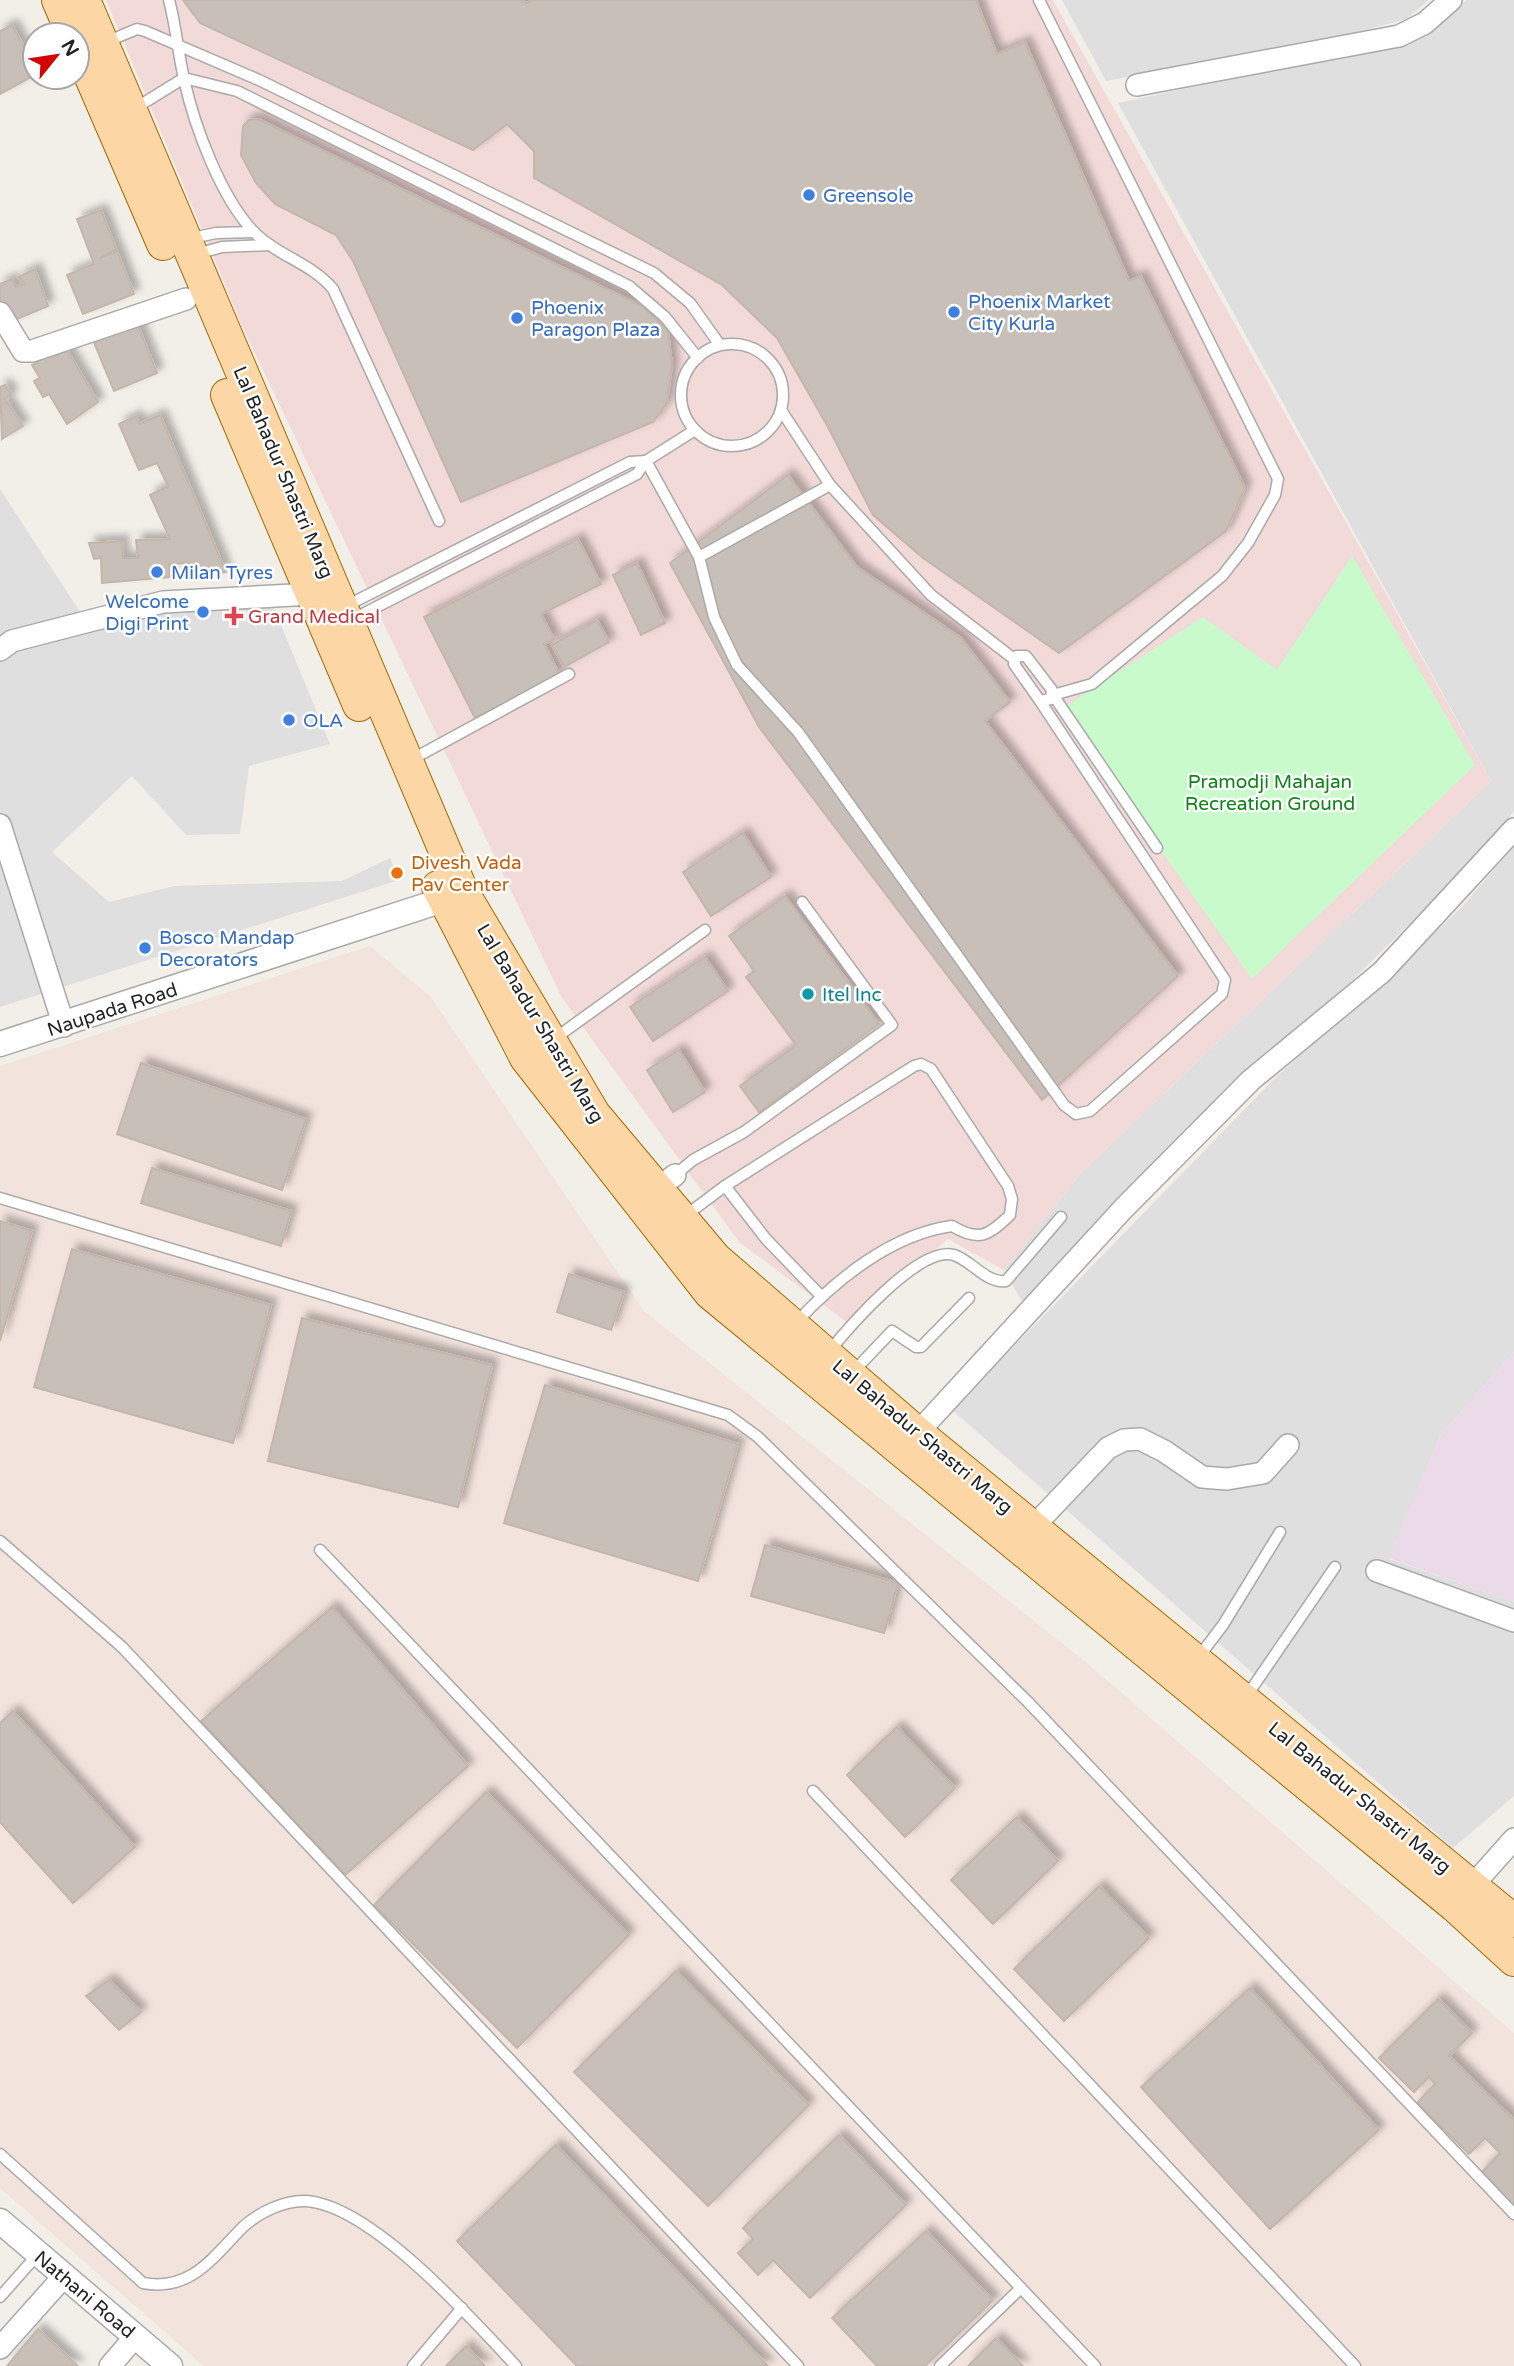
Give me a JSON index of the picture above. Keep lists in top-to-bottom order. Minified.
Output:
{"streets":{"main road":["Lal Bahadur Shastri Marg"],"street":["Naupada Road","Nathani Road"]},"crossings":[["Lal Bahadur Shastri Marg","Naupada Road"]],"parks":["Pramodji Mahajan Recreation Ground"],"places":{"other":["Greensole","Phoenix Market City Kurla","Phoenix Paragon Plaza","Milan Tyres","Welcome Digi Print","OLA","Divesh Vada Pav Center","Bosco Mandap Decorators","Itel Inc"],"health":["Grand Medical"]},"north":"top right"}
